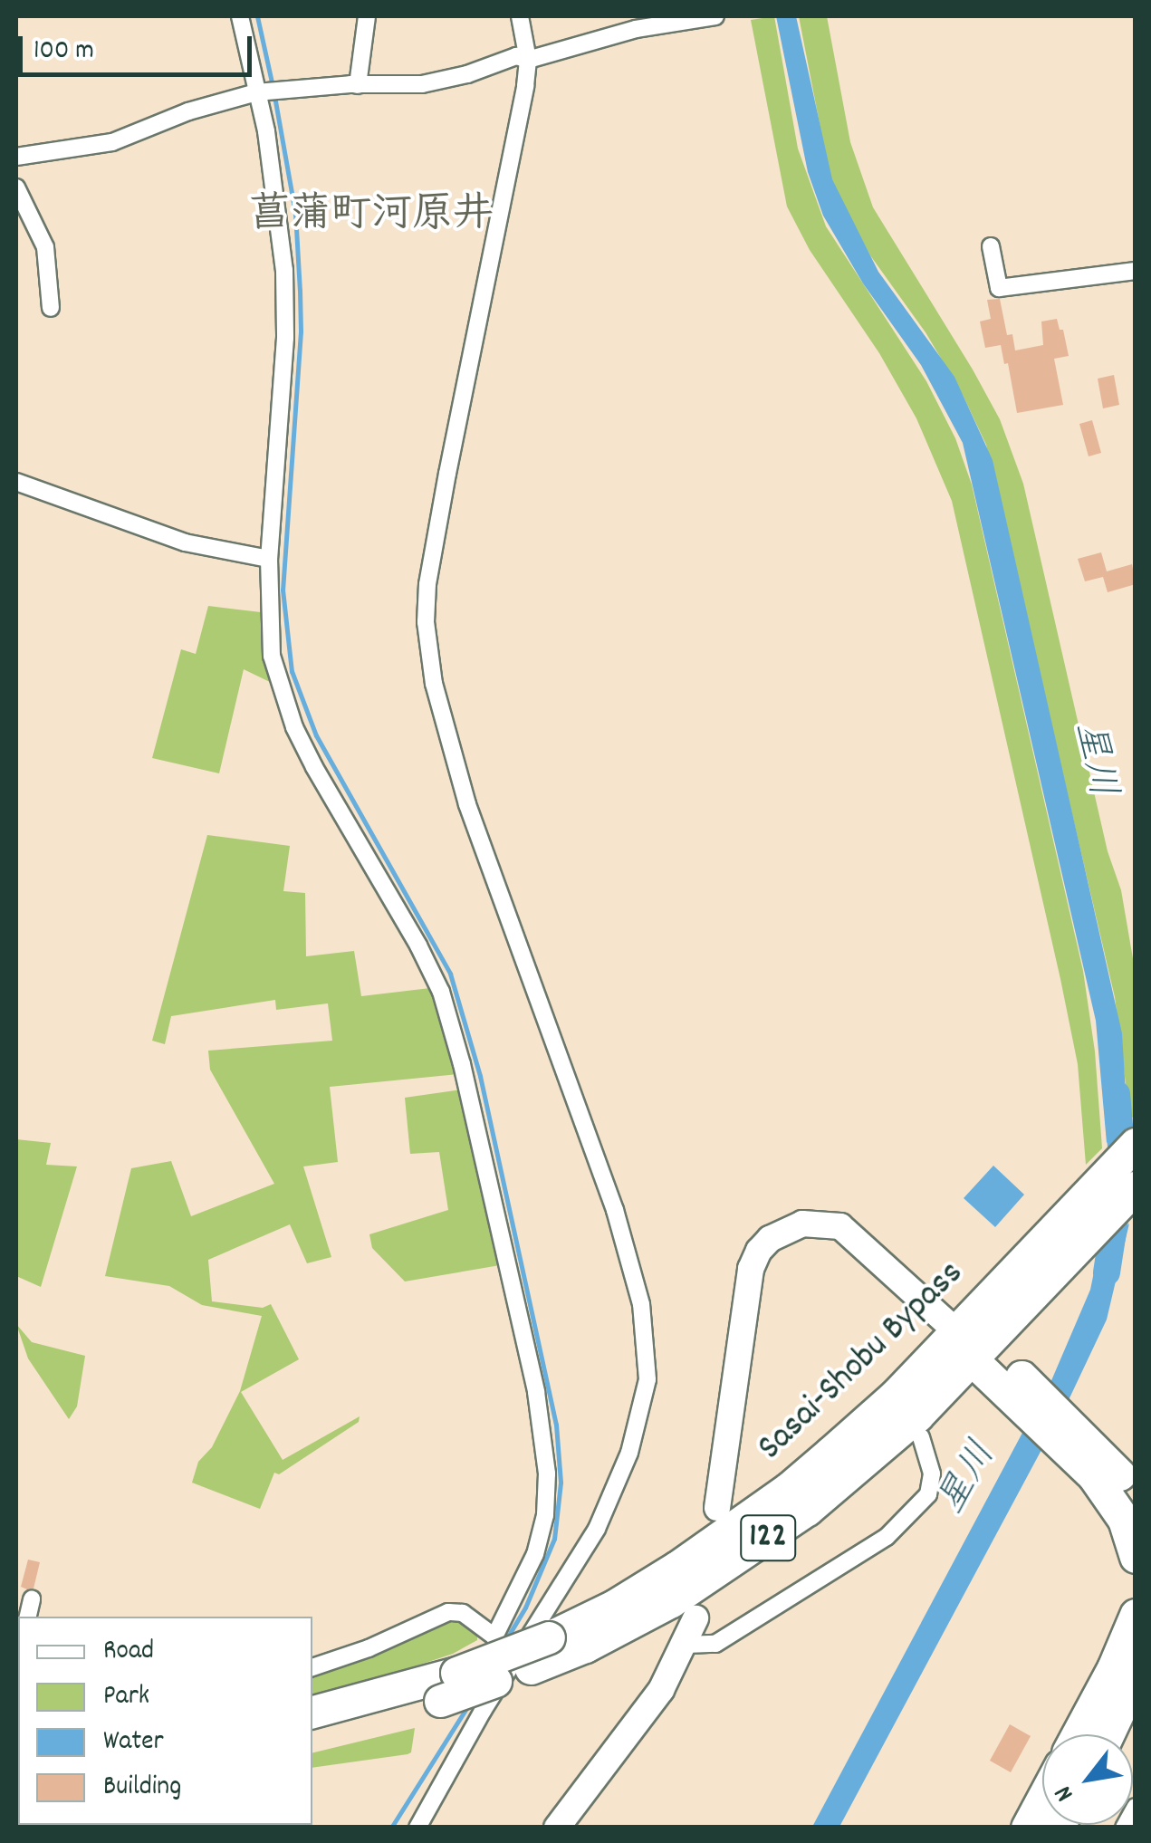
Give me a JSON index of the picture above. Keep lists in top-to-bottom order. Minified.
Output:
{"streets":{"highway":["Sasai-Shobu Bypass","122"]},"districts":["菖蒲町河原井"],"water":["星川"],"legend":["Road","Park","Water","Building"],"scale_bar":"100 m","north":"bottom left"}
